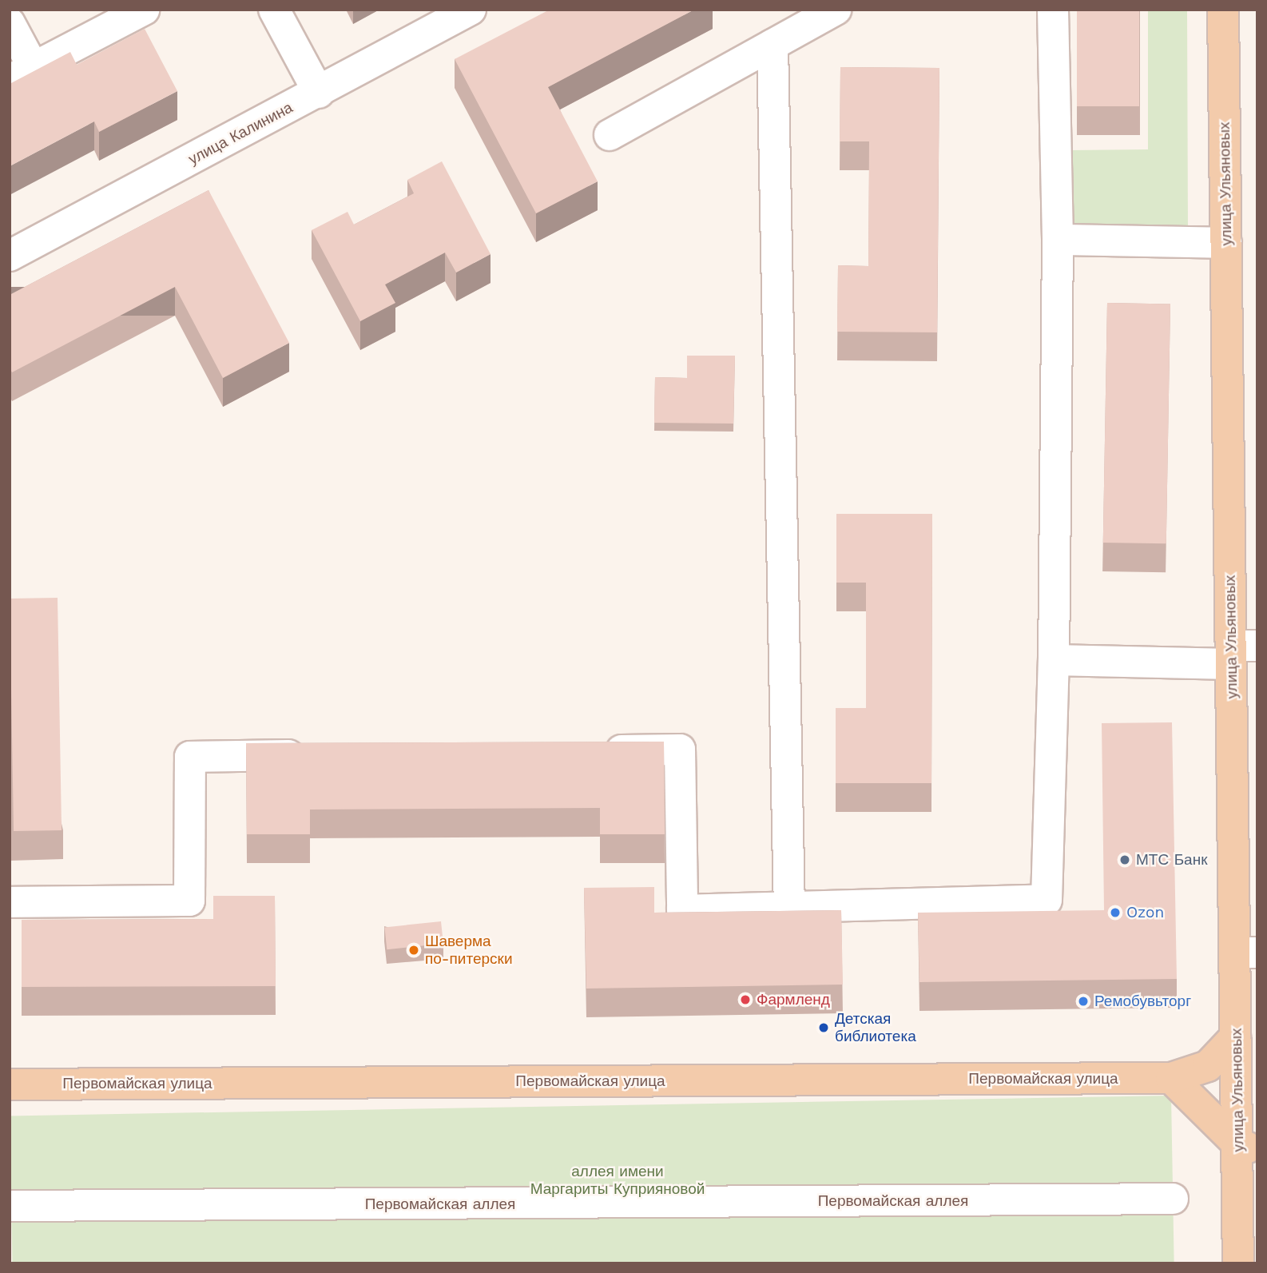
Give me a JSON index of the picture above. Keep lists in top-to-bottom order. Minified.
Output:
{"streets":{"main road":["улица Ульяновых","Первомайская улица"],"street":["улица Калинина","Первомайская аллея"]},"crossings":[["улица Ульяновых","Первомайская улица"]],"parks":["аллея имени Маргариты Куприяновой"],"places":["МТС Банк","Ozon","Шаверма по-питерски","Фармленд","Ремобувьторг","Детская библиотека"]}
